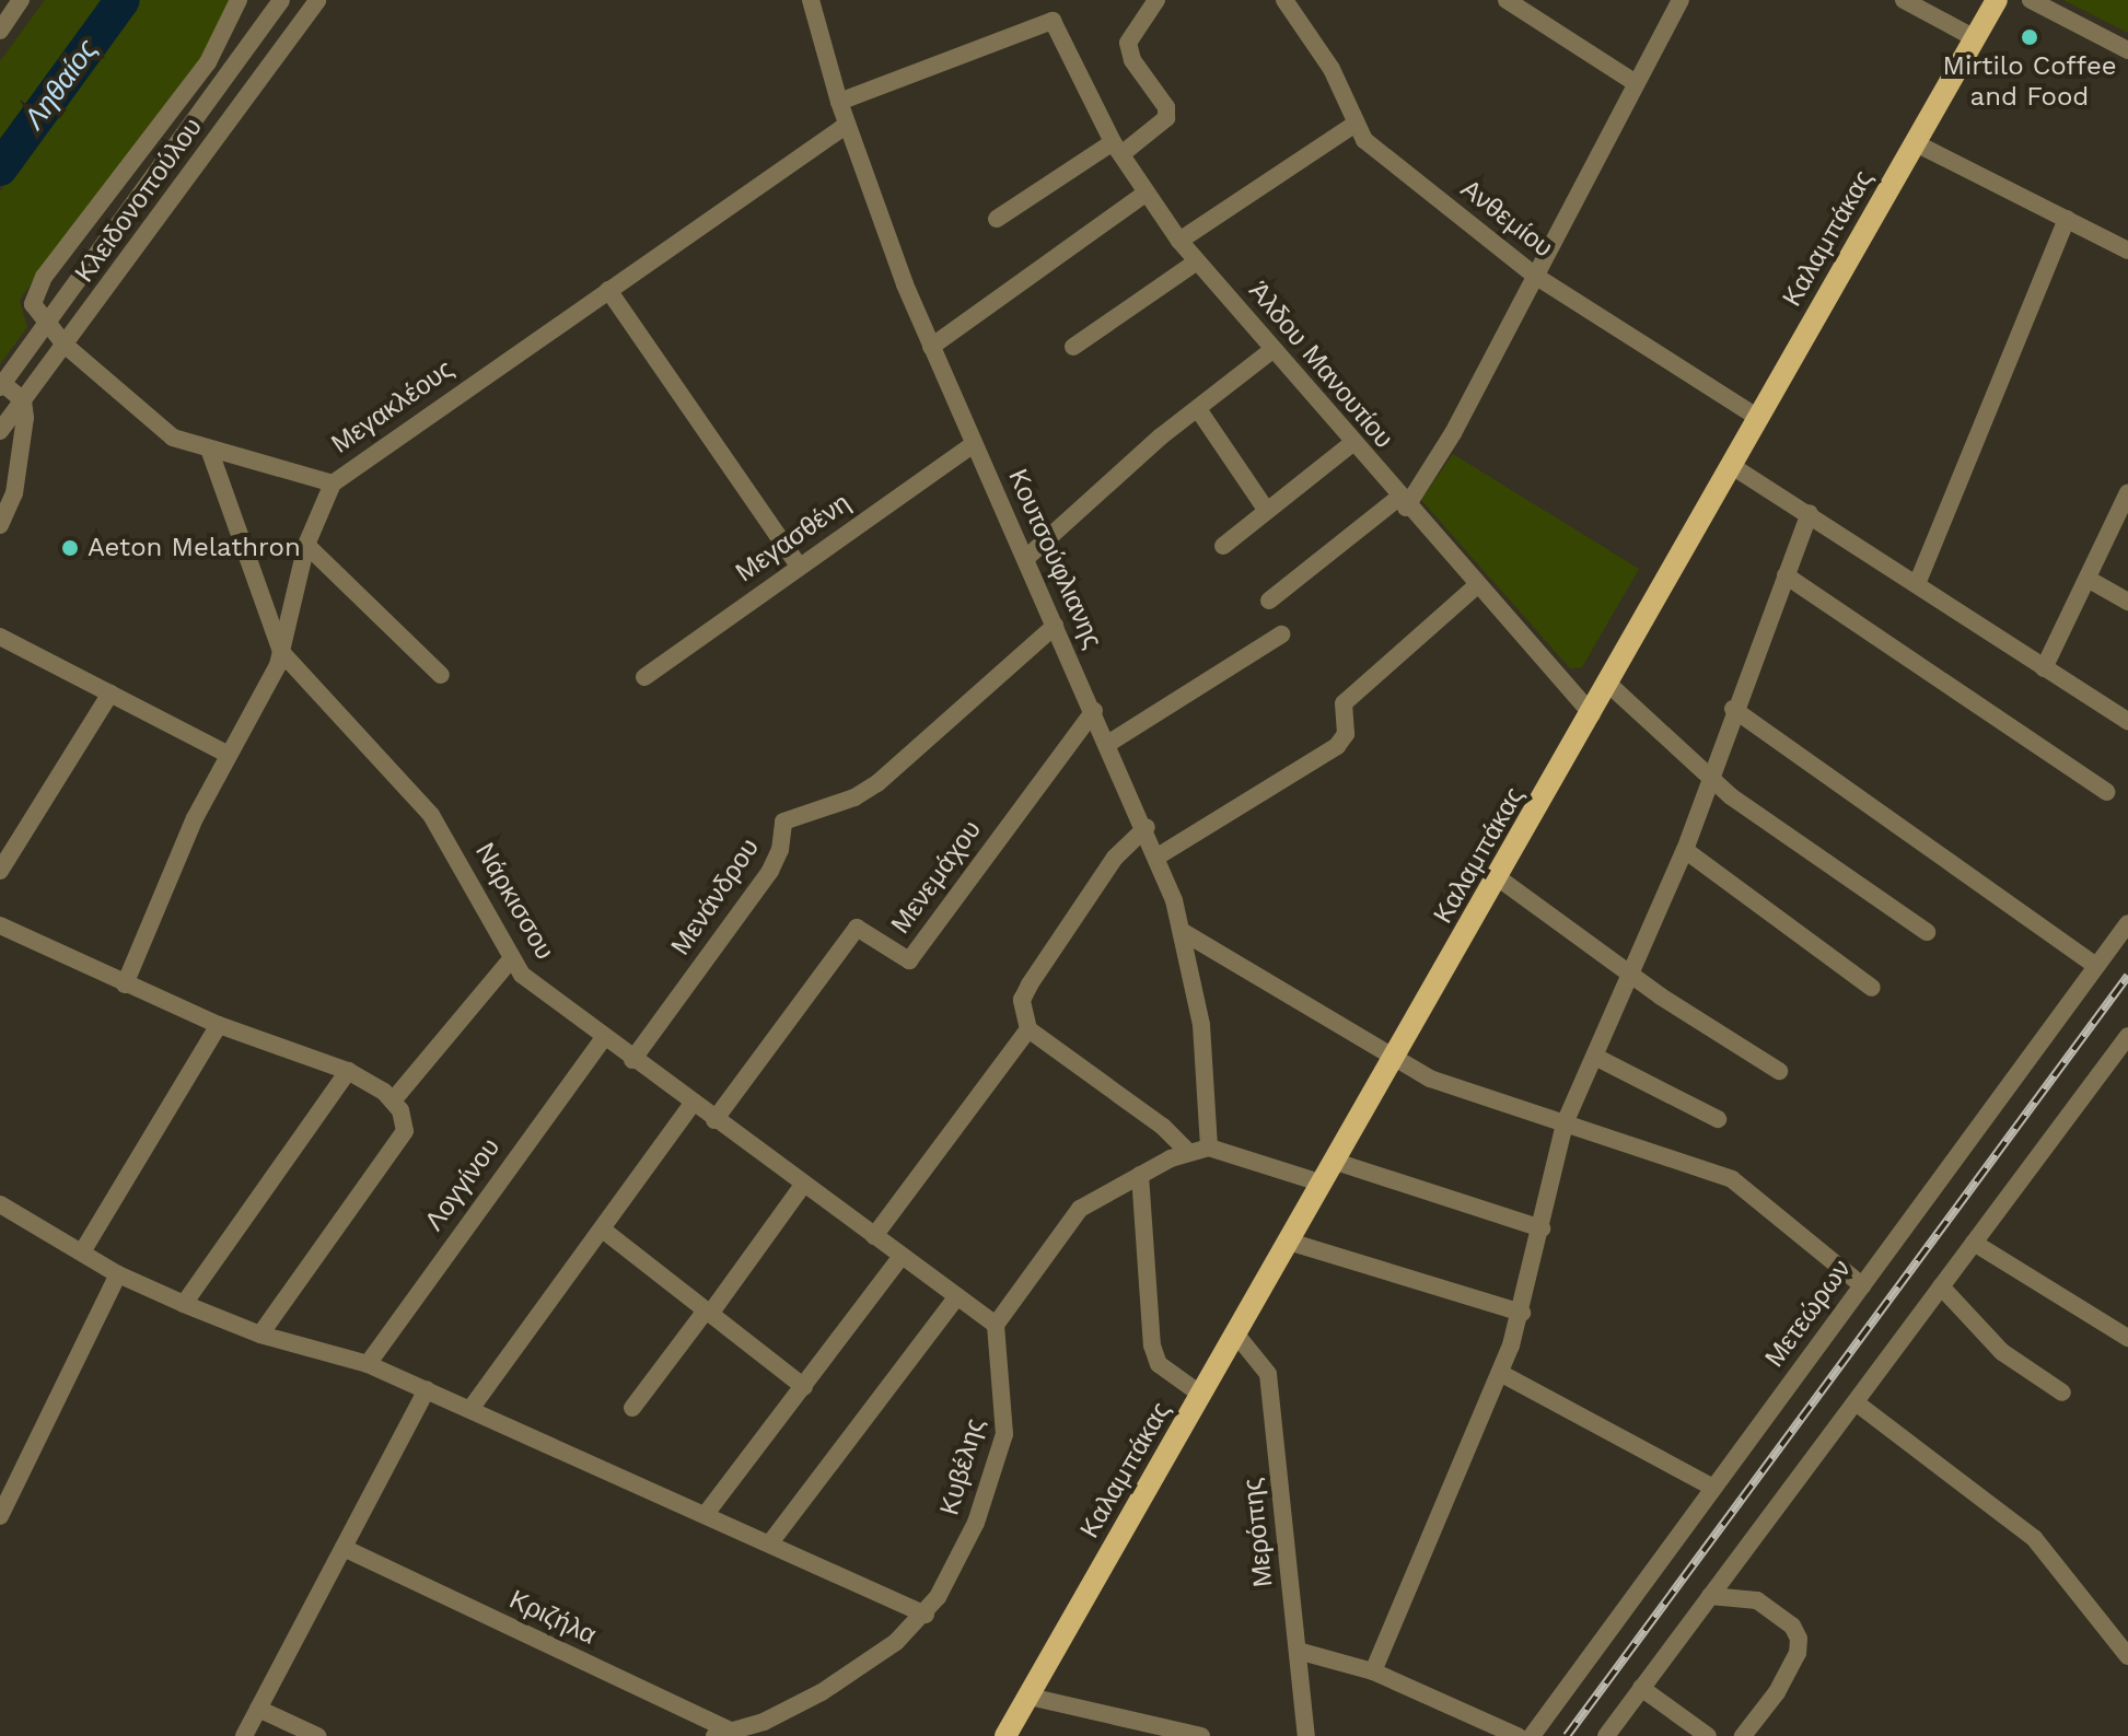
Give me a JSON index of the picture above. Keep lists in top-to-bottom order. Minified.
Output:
{"streets":{"main road":["Καλαμπάκας"],"street":["Κλειδονοπούλου","Ανθεμίου","Άλδου Μανουτίου","Μεγακλέους","Μεγασθένη","Κουτσούφλιανης","Μενεμάχου","Μενάνδρου","Νάρκισσου","Λογγίνου","Μετεώρων","Κυβέλης","Μερόπης","Κριζήλα"]},"crossings":[["Ανθεμίου","Καλαμπάκας"],["Καλαμπάκας","Άλδου Μανουτίου"],["Καλαμπάκας","Μερόπης"],["Άλδου Μανουτίου","Κουτσούφλιανης"],["Μεγακλέους","Κουτσούφλιανης"],["Μεγακλέους","Νάρκισσου"],["Μεγασθένη","Κουτσούφλιανης"],["Κουτσούφλιανης","Μενεμάχου"],["Κουτσούφλιανης","Μενάνδρου"],["Μενεμάχου","Νάρκισσου"],["Μενάνδρου","Νάρκισσου"],["Νάρκισσου","Λογγίνου"],["Νάρκισσου","Κυβέλης"],["Κυβέλης","Κριζήλα"]],"water":["Ληθαίος"],"places":["Mirtilo Coffee and Food","Aeton Melathron"]}
